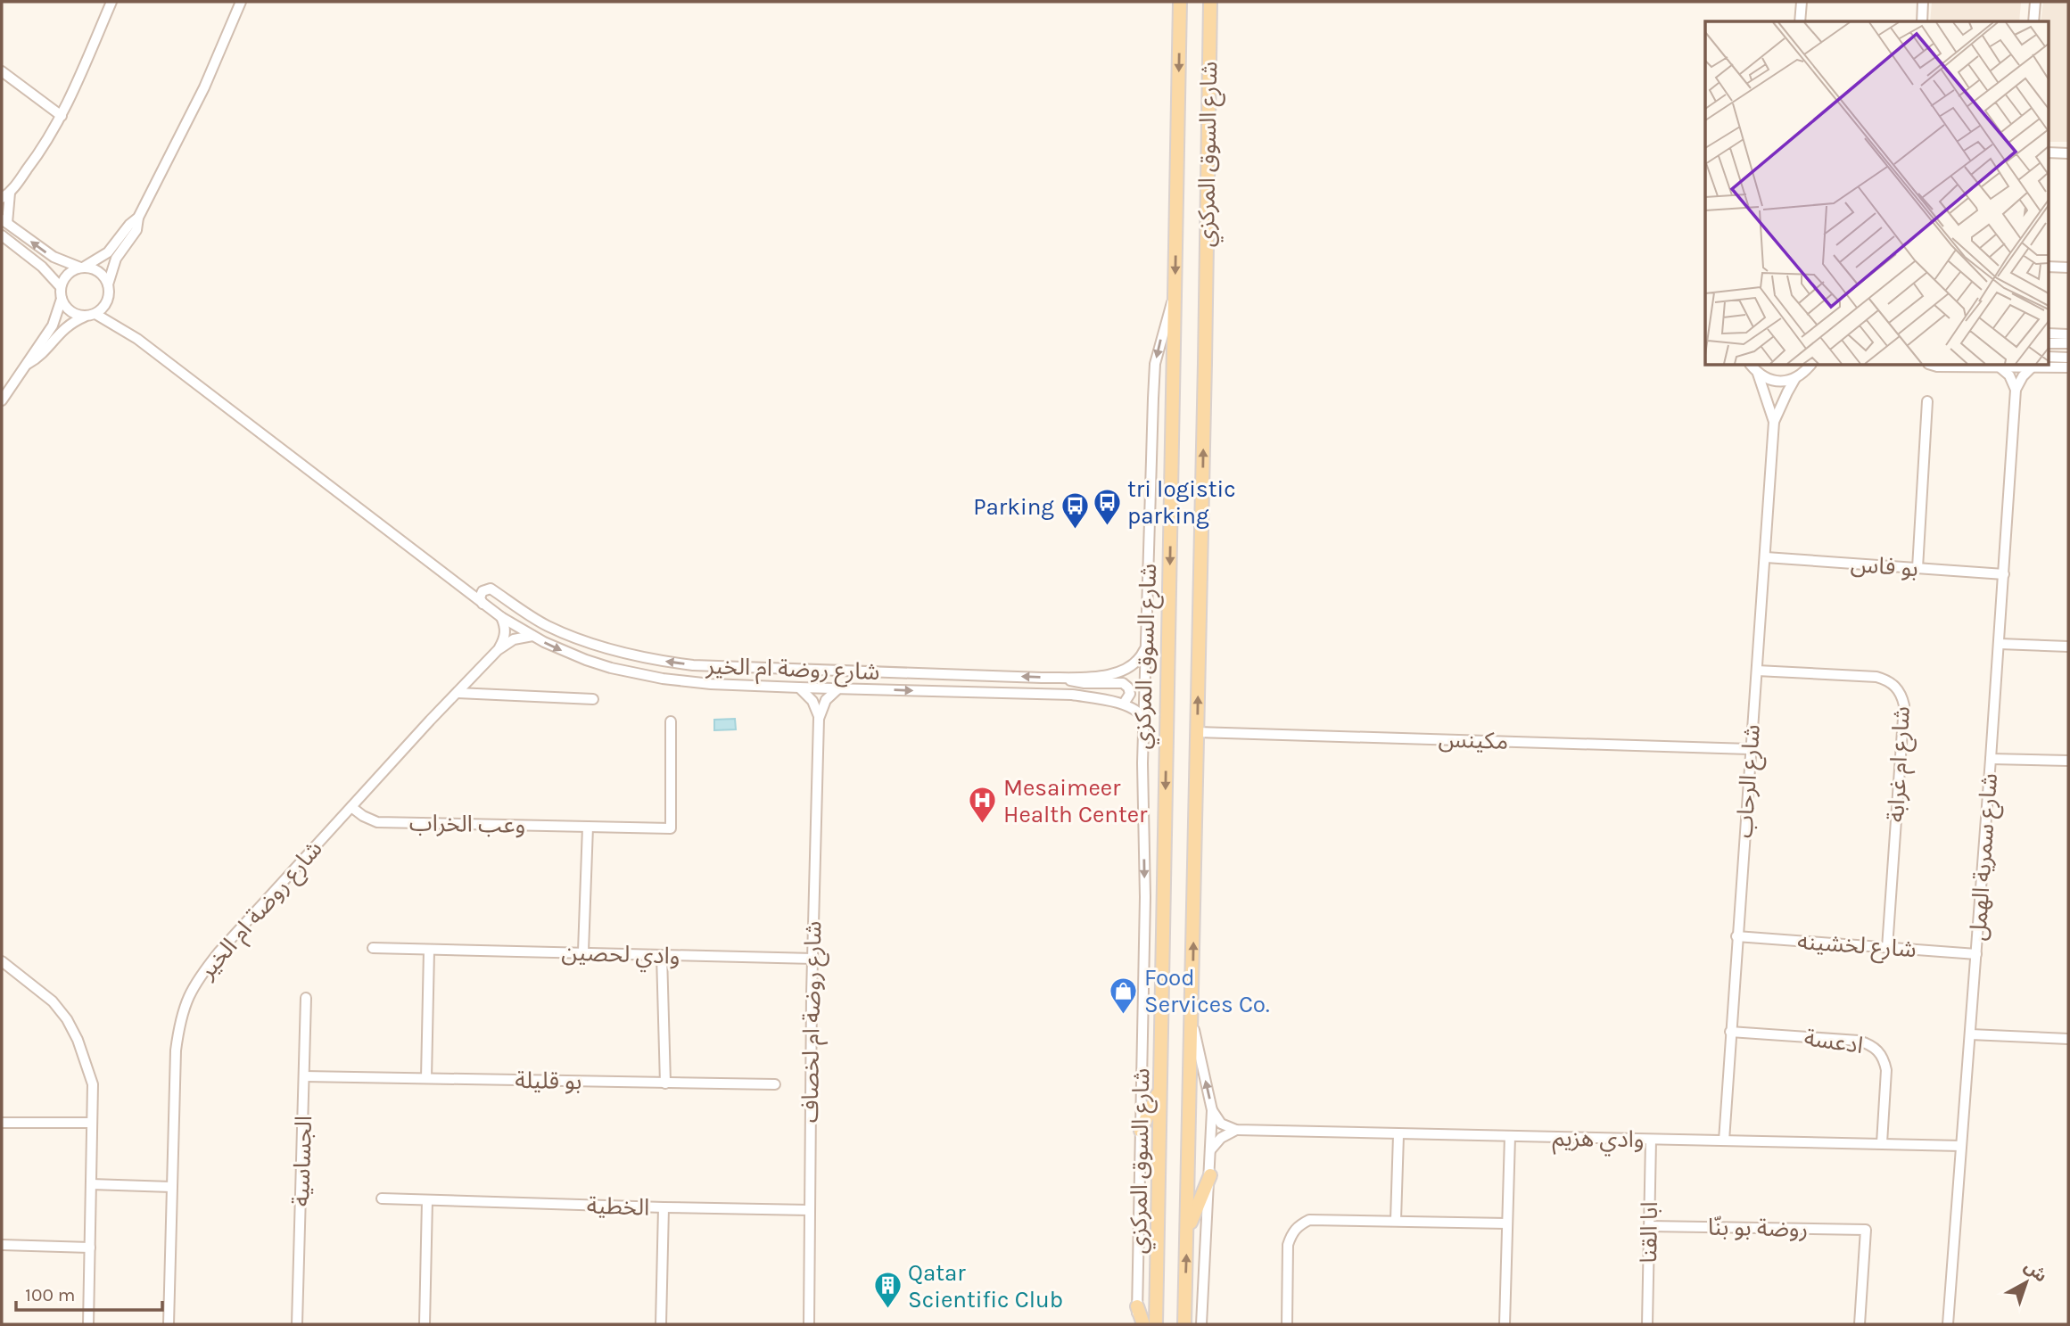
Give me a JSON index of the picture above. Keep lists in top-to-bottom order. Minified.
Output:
{"streets":{"main road":["شارع السوق المركزي"],"street":["بو فاس","شارع روضة ام الخير","مكينس","شارع ام غرابة","شارع الرحاب","وعب الخراب","شارع سمرية الهمل","شارع لخشينه","وادي لحصين","شارع روضة ام لخصاف","ادعسة","بو قليلة","وادي هزيم","الجساسية","الخطية","روضة بو بنّا","ابا القنا"]},"crossings":[["شارع السوق المركزي","شارع روضة ام الخير"],["شارع السوق المركزي","مكينس"],["بو فاس","شارع الرحاب"],["بو فاس","شارع سمرية الهمل"],["شارع روضة ام الخير","وعب الخراب"],["مكينس","شارع الرحاب"],["شارع ام غرابة","شارع الرحاب"],["شارع ام غرابة","شارع لخشينه"],["شارع الرحاب","شارع لخشينه"],["شارع الرحاب","ادعسة"],["شارع الرحاب","وادي هزيم"],["شارع سمرية الهمل","شارع لخشينه"],["شارع سمرية الهمل","وادي هزيم"],["وادي لحصين","شارع روضة ام لخصاف"],["شارع روضة ام لخصاف","الخطية"],["ادعسة","وادي هزيم"],["بو قليلة","الجساسية"],["وادي هزيم","ابا القنا"],["روضة بو بنّا","ابا القنا"]],"places":{"bus stop":["tri logistic parking","Parking"],"hospital":["Mesaimeer Health Center"],"shop":["Food Services Co."],"building":["Qatar Scientific Club"]},"scale_bar":"100 m","north":"top right"}
